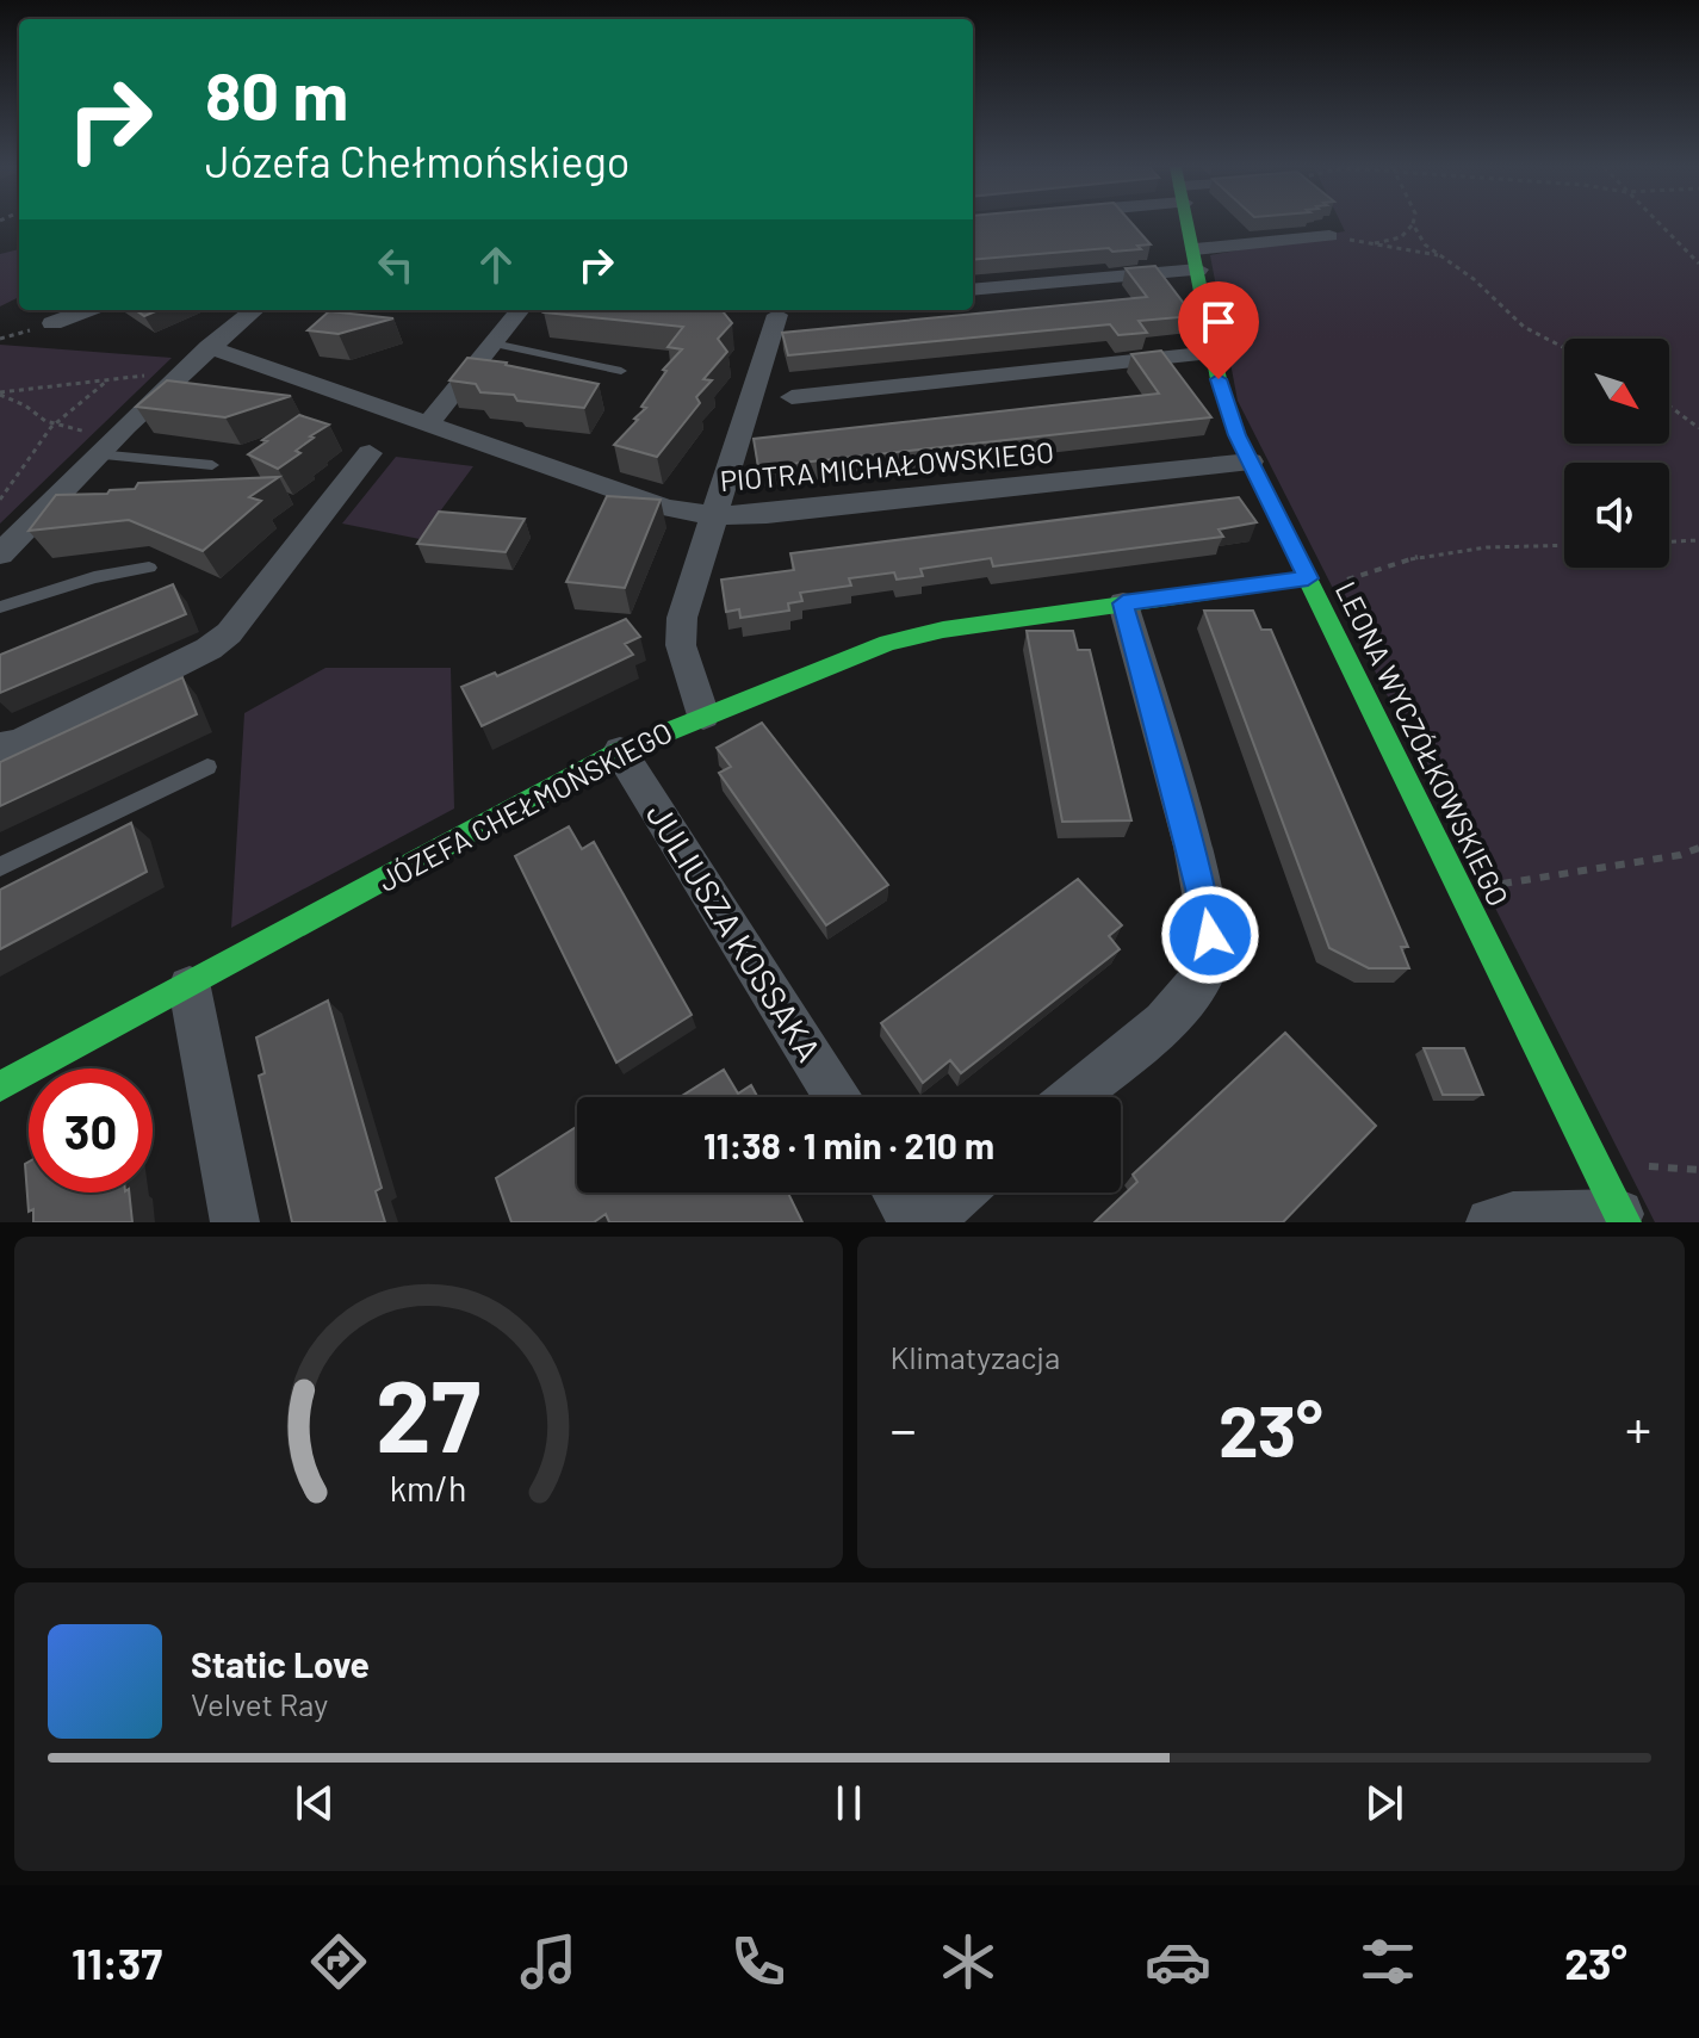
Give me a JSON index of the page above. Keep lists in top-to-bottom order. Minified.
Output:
{"streets":{"street":["PIOTRA MICHAŁOWSKIEGO","LEONA WYCZÓŁKOWSKIEGO","JÓZEFA CHEŁMOŃSKIEGO","JULIUSZA KOSSAKA"]},"crossings":[["PIOTRA MICHAŁOWSKIEGO","LEONA WYCZÓŁKOWSKIEGO"],["LEONA WYCZÓŁKOWSKIEGO","JÓZEFA CHEŁMOŃSKIEGO"],["JÓZEFA CHEŁMOŃSKIEGO","JULIUSZA KOSSAKA"]],"north":"bottom right","page":{"turn":["80 m","Józefa Chełmońskiego"],"limit":"30","trip":"11:38 · 1 min · 210 m","tile":"Klimatyzacja","heat":["−","23°","+"],"song":["Static Love","Velvet Ray"],"tabs":["11:37","23°"],"gauge":["27","km/h"]}}
